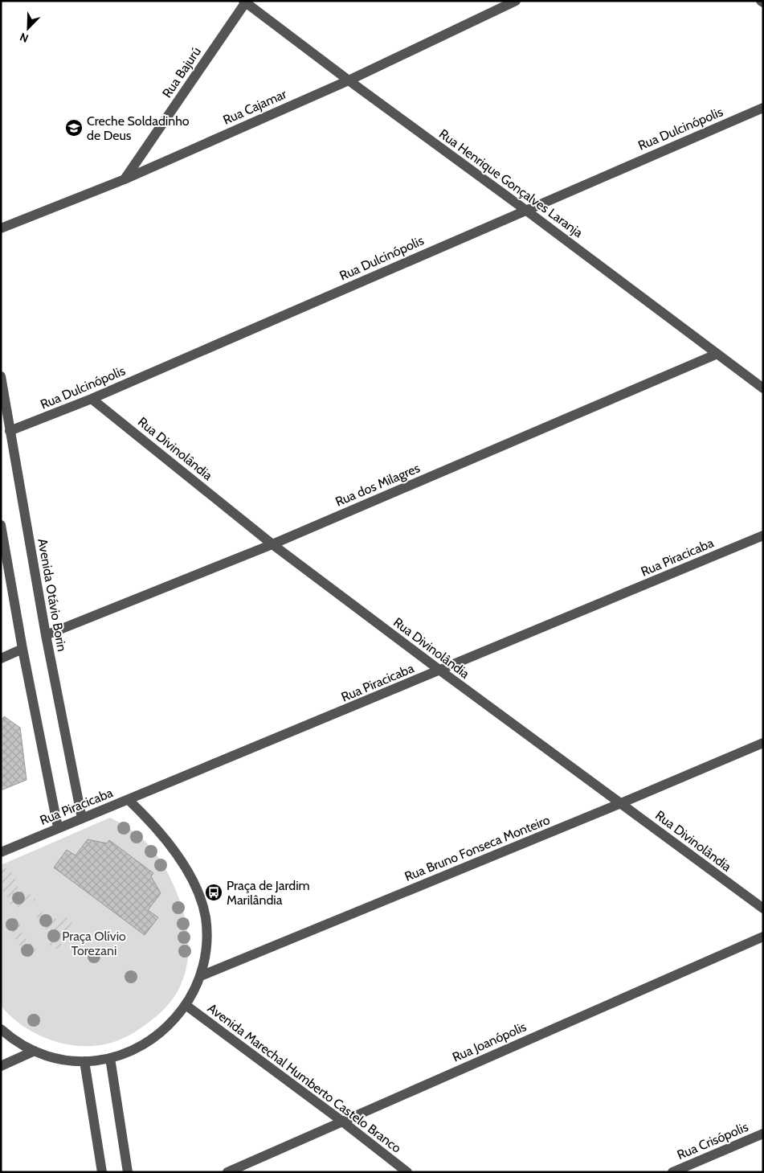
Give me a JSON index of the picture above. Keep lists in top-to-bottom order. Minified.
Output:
{"streets":{"street":["Rua Bajurú","Rua Cajamar","Rua Dulcinópolis","Rua Henrique Gonçalves Laranja","Rua Divinolândia","Rua dos Milagres","Rua Piracicaba","Avenida Otávio Borin","Rua Bruno Fonseca Monteiro","Rua Joanópolis","Avenida Marechal Humberto Castelo Branco","Rua Crisópolis"]},"crossings":[["Rua Bajurú","Rua Cajamar"],["Rua Bajurú","Rua Henrique Gonçalves Laranja"],["Rua Cajamar","Rua Henrique Gonçalves Laranja"],["Rua Dulcinópolis","Rua Henrique Gonçalves Laranja"],["Rua Dulcinópolis","Rua Divinolândia"],["Rua Dulcinópolis","Avenida Otávio Borin"],["Rua Henrique Gonçalves Laranja","Rua dos Milagres"],["Rua Divinolândia","Rua dos Milagres"],["Rua Divinolândia","Rua Piracicaba"],["Rua Divinolândia","Rua Bruno Fonseca Monteiro"],["Rua dos Milagres","Avenida Otávio Borin"],["Rua Piracicaba","Avenida Otávio Borin"],["Rua Joanópolis","Avenida Marechal Humberto Castelo Branco"]],"parks":["Praça Olívio Torezani"],"places":{"school or university":["Creche Soldadinho de Deus"],"bus stop":["Praça de Jardim Marilândia"]},"north":"bottom left"}
